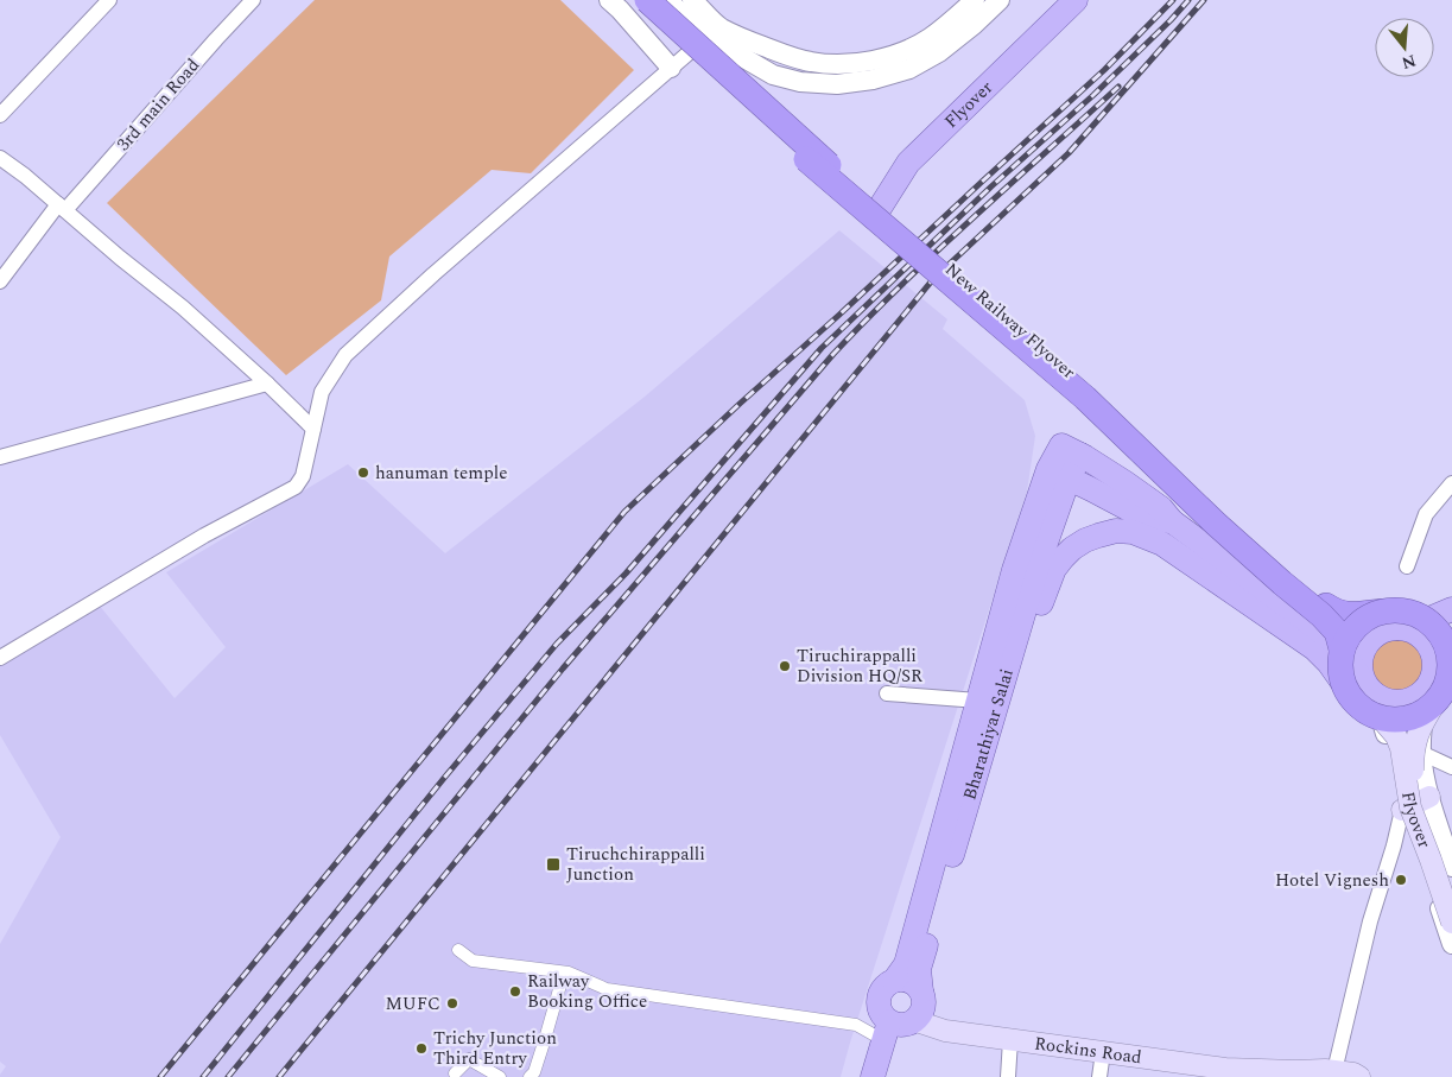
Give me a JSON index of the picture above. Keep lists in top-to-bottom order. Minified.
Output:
{"streets":{"highway":["New Railway Flyover"],"main road":["Flyover","Bharathiyar Salai","Rockins Road"],"street":["3rd main Road"]},"crossings":[["Flyover","New Railway Flyover"],["Bharathiyar Salai","Rockins Road"]],"places":{"other":["hanuman temple","Tiruchirappalli Division HQ/SR","Hotel Vignesh","Railway Booking Office","MUFC","Trichy Junction Third Entry"],"transit":["Tiruchchirappalli Junction"]},"north":"bottom"}
